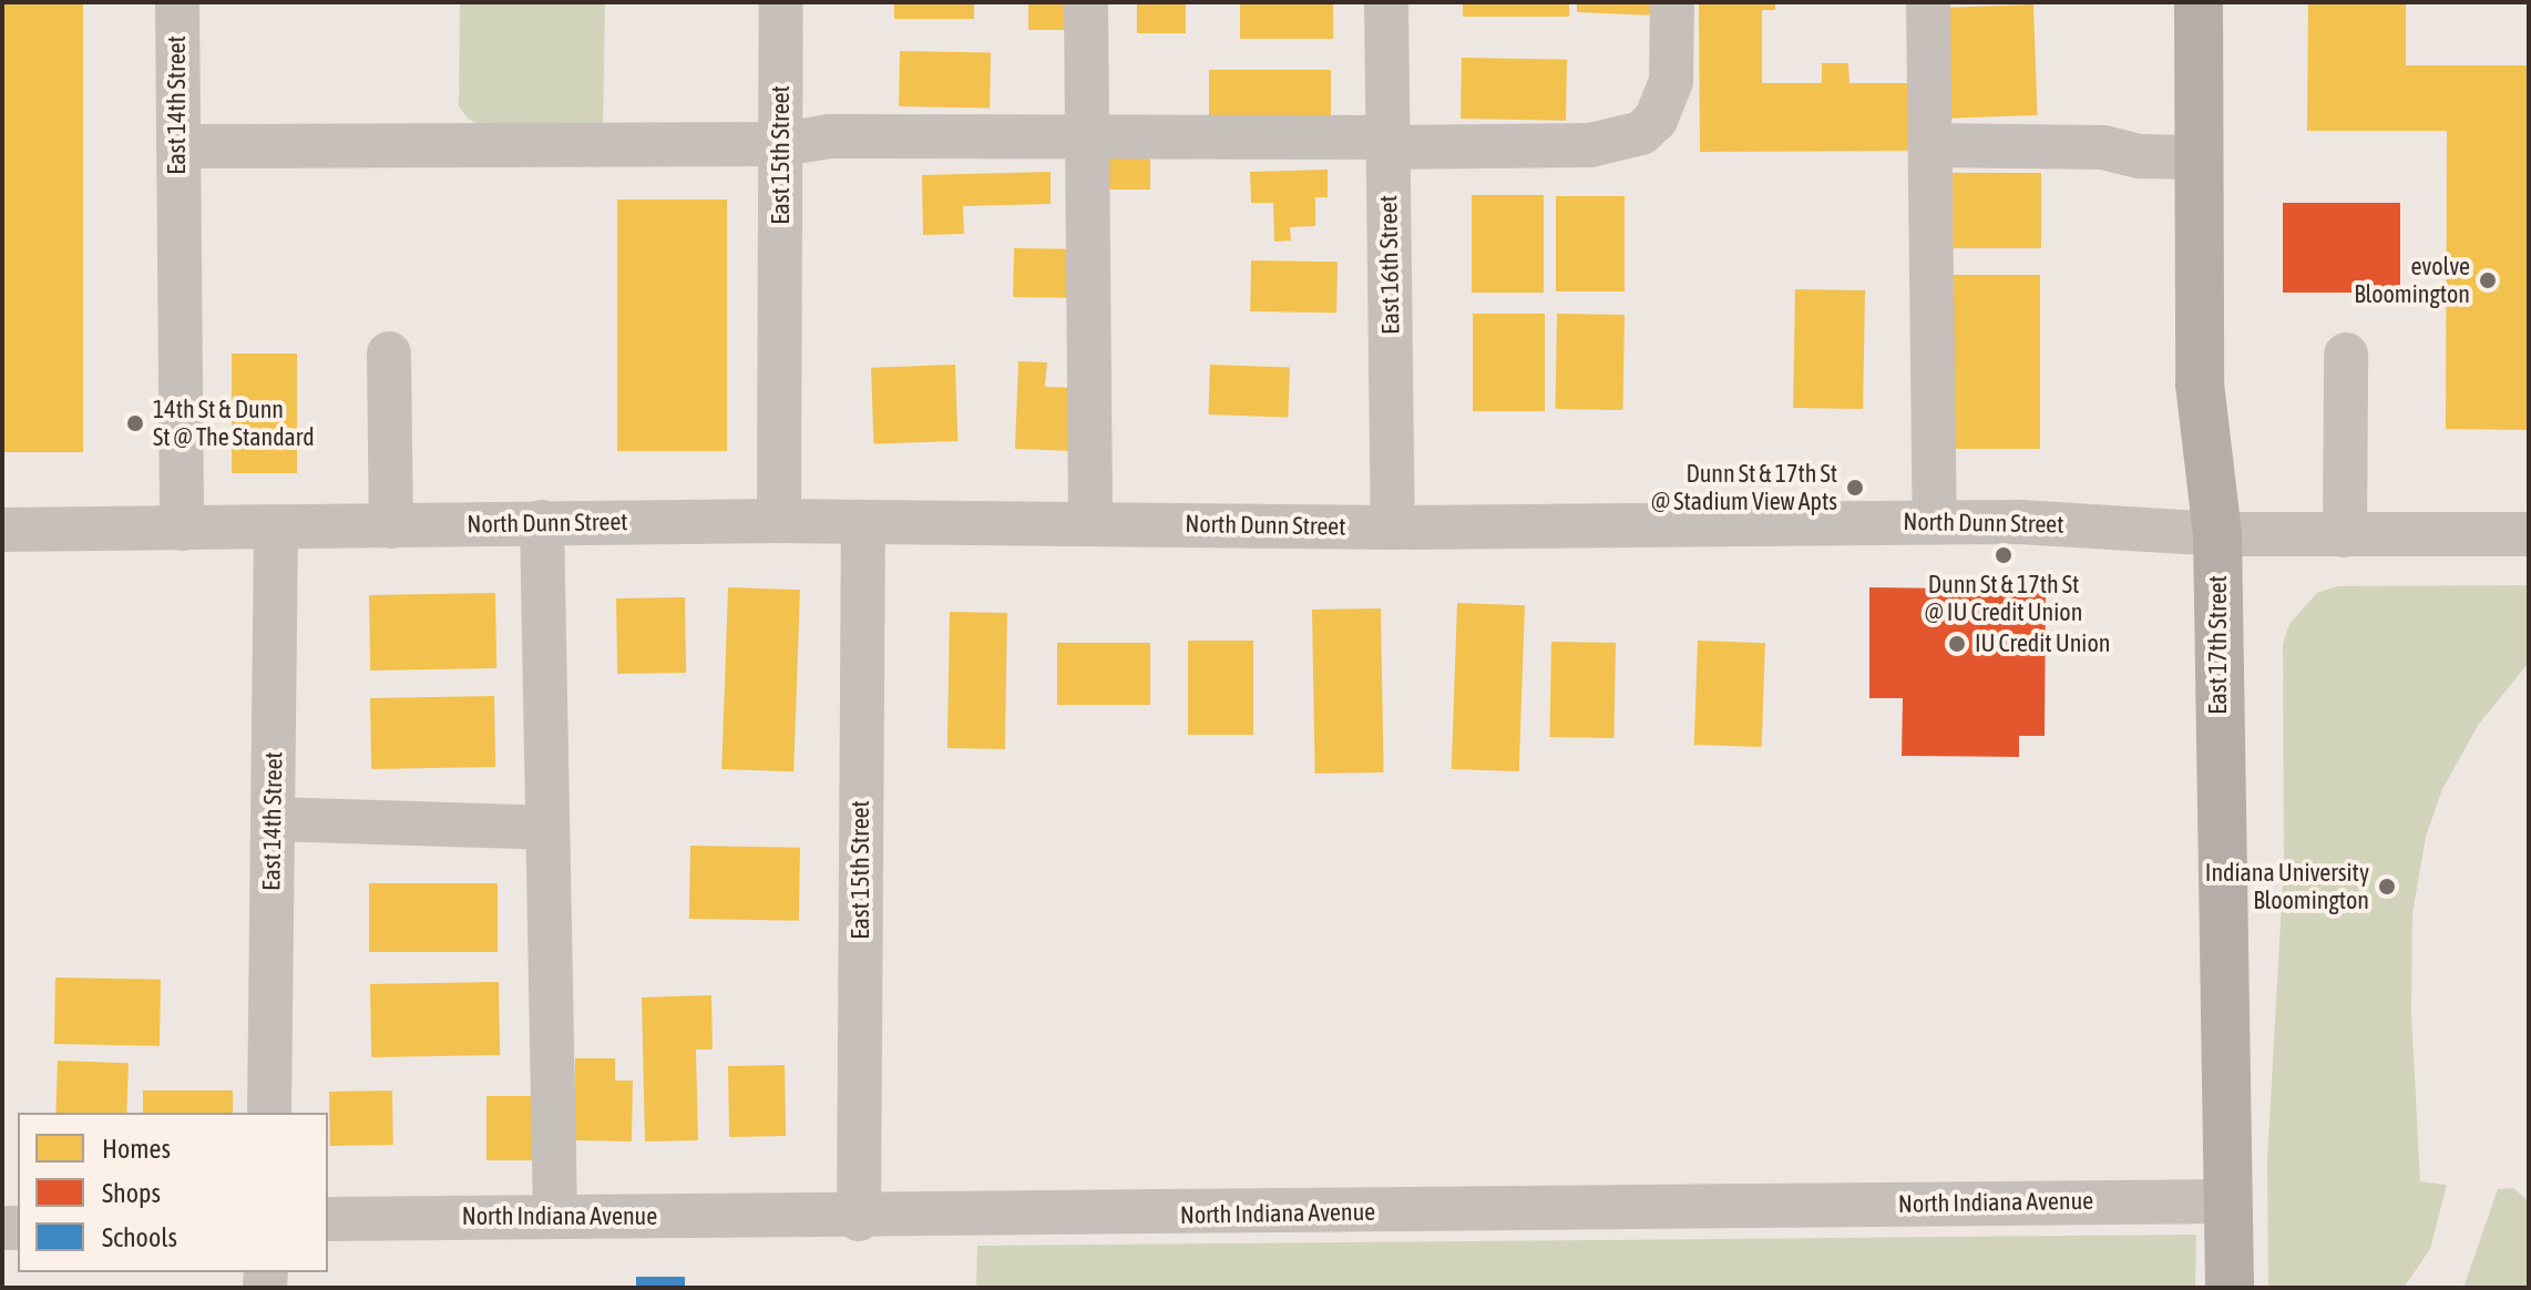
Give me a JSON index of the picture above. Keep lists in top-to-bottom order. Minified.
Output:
{"streets":{"main road":["East 17th Street"],"street":["East 14th Street","East 15th Street","East 16th Street","North Dunn Street","North Indiana Avenue"]},"crossings":[["East 14th Street","North Dunn Street"],["East 15th Street","North Dunn Street"],["East 15th Street","North Indiana Avenue"],["East 16th Street","North Dunn Street"],["North Dunn Street","East 17th Street"],["East 17th Street","North Indiana Avenue"]],"places":["evolve Bloomington","14th St & Dunn St @ The Standard","Dunn St & 17th St @ Stadium View Apts","Dunn St & 17th St @ IU Credit Union","IU Credit Union","Indiana University Bloomington"],"legend":["Homes","Shops","Schools"]}
